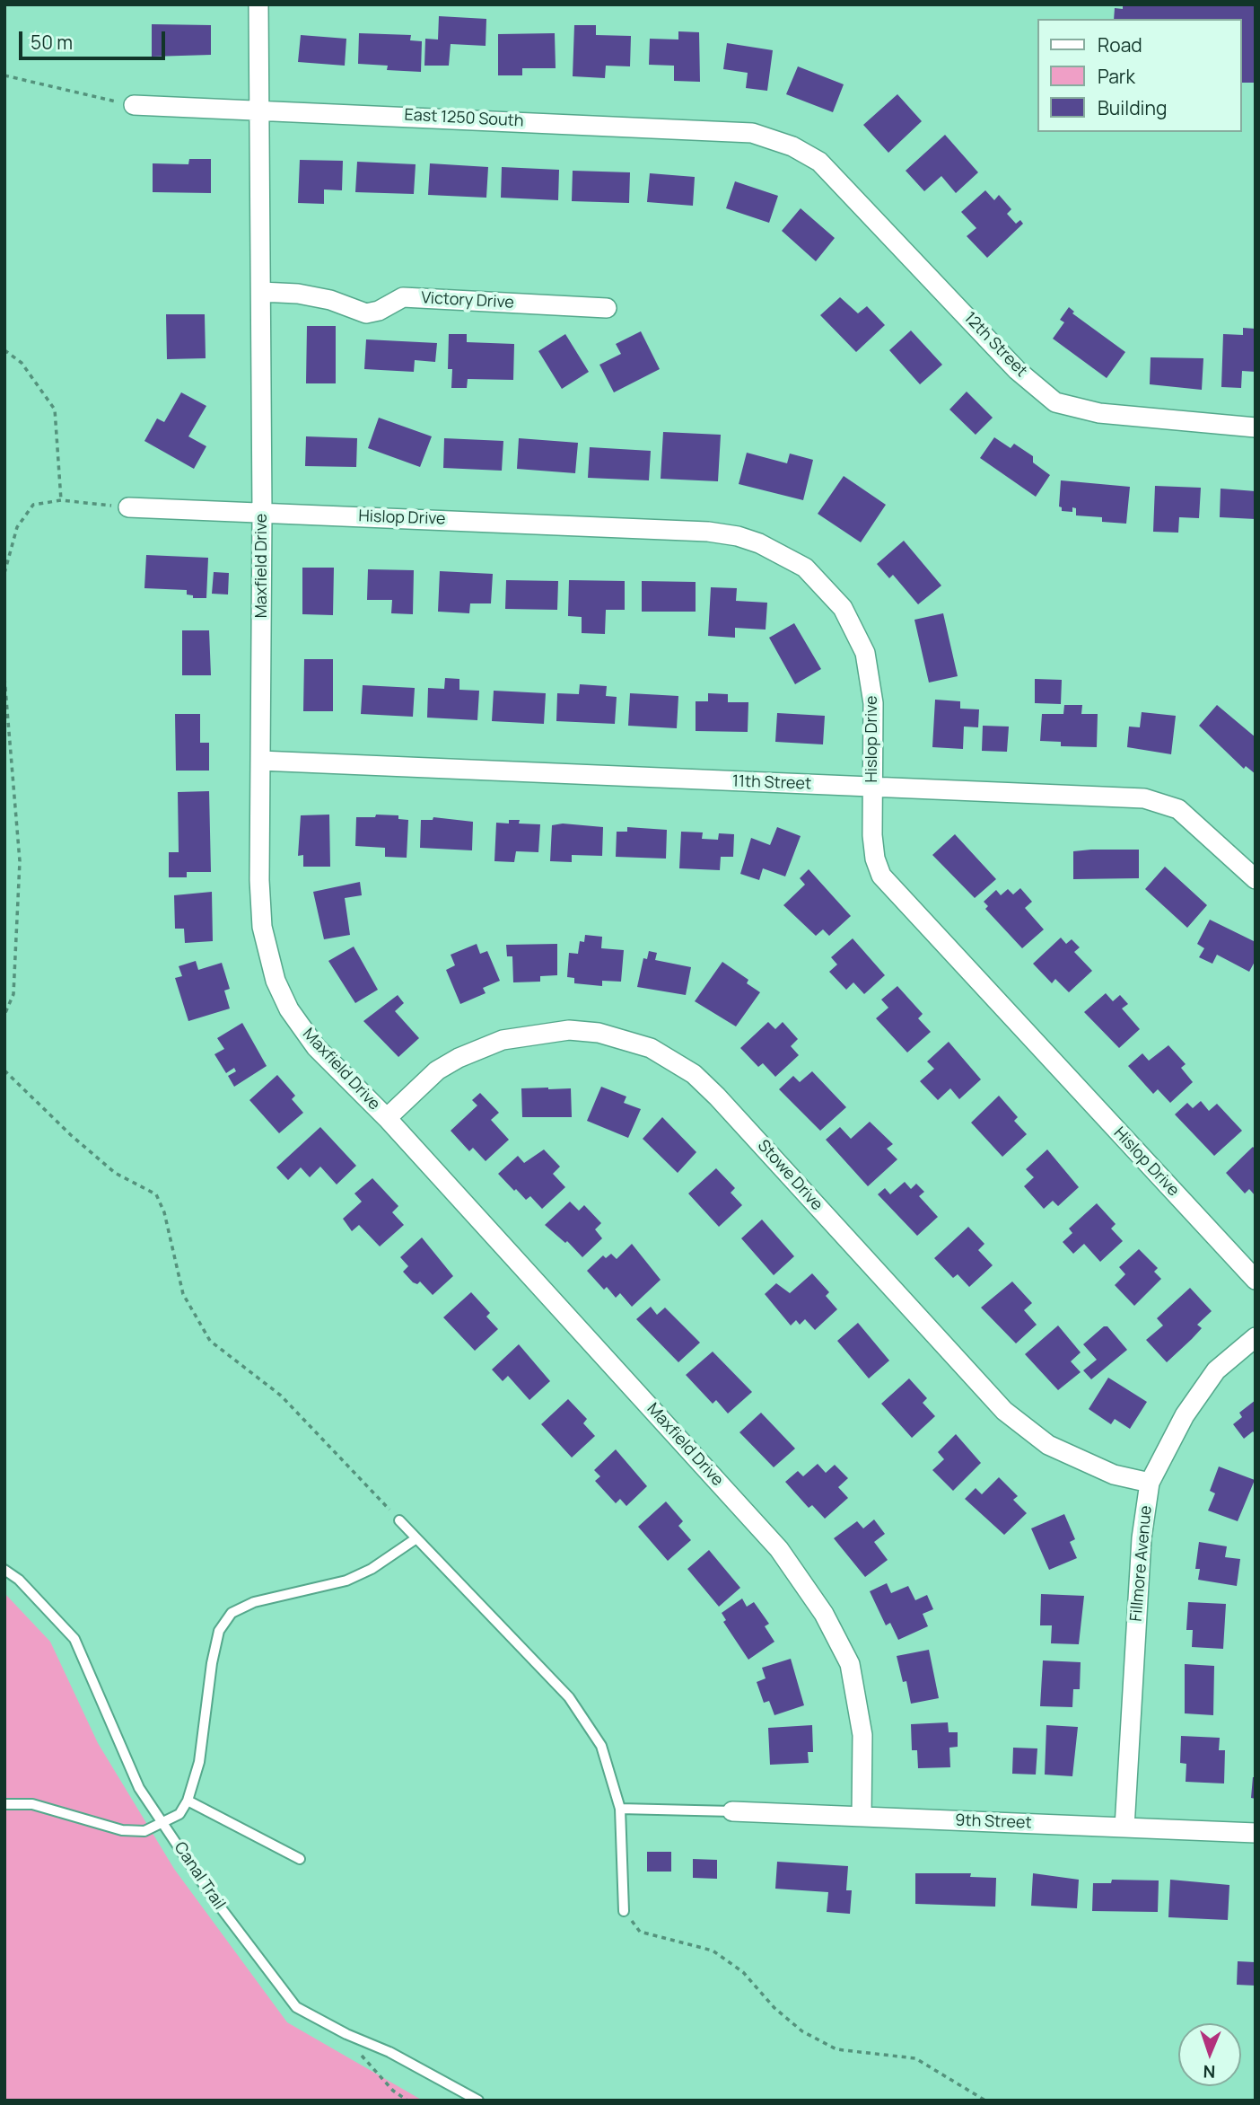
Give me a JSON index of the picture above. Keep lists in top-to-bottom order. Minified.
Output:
{"streets":{"street":["East 1250 South","Victory Drive","12th Street","Hislop Drive","Maxfield Drive","11th Street","Stowe Drive","Fillmore Avenue","9th Street"],"lane":["Canal Trail"]},"crossings":[["East 1250 South","12th Street"],["East 1250 South","Maxfield Drive"],["Victory Drive","Maxfield Drive"],["Hislop Drive","Maxfield Drive"],["Hislop Drive","11th Street"],["Maxfield Drive","11th Street"],["Maxfield Drive","Stowe Drive"],["Maxfield Drive","9th Street"],["Stowe Drive","Fillmore Avenue"],["Fillmore Avenue","9th Street"]],"legend":["Road","Park","Building"],"scale_bar":"50 m","north":"bottom"}
